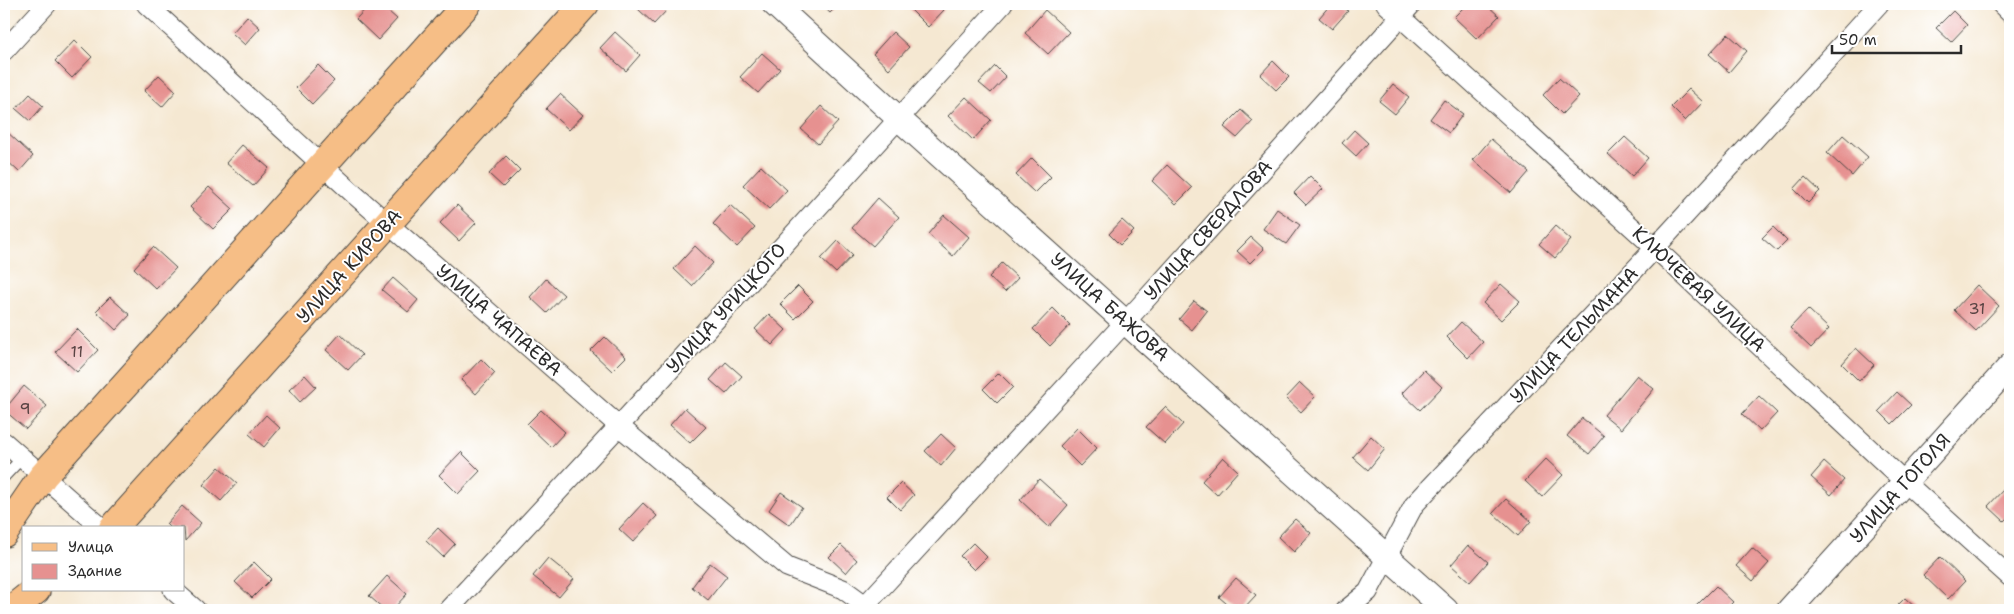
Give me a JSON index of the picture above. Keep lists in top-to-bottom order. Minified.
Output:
{"streets":{"main road":["УЛИЦА КИРОВА"],"street":["УЛИЦА СВЕРДЛОВА","КЛЮЧЕВАЯ УЛИЦА","УЛИЦА БАЖОВА","УЛИЦА УРИЦКОГО","УЛИЦА ЧАПАЕВА","УЛИЦА ТЕЛЬМАНА","УЛИЦА ГОГОЛЯ"]},"crossings":[["УЛИЦА СВЕРДЛОВА","КЛЮЧЕВАЯ УЛИЦА"],["УЛИЦА СВЕРДЛОВА","УЛИЦА БАЖОВА"],["УЛИЦА СВЕРДЛОВА","УЛИЦА ЧАПАЕВА"],["УЛИЦА КИРОВА","УЛИЦА ЧАПАЕВА"],["КЛЮЧЕВАЯ УЛИЦА","УЛИЦА ТЕЛЬМАНА"],["КЛЮЧЕВАЯ УЛИЦА","УЛИЦА ГОГОЛЯ"],["УЛИЦА БАЖОВА","УЛИЦА УРИЦКОГО"],["УЛИЦА БАЖОВА","УЛИЦА ТЕЛЬМАНА"],["УЛИЦА УРИЦКОГО","УЛИЦА ЧАПАЕВА"]],"house_numbers":["31","11","9"],"legend":["Улица","Здание"],"scale_bar":"50 m"}
